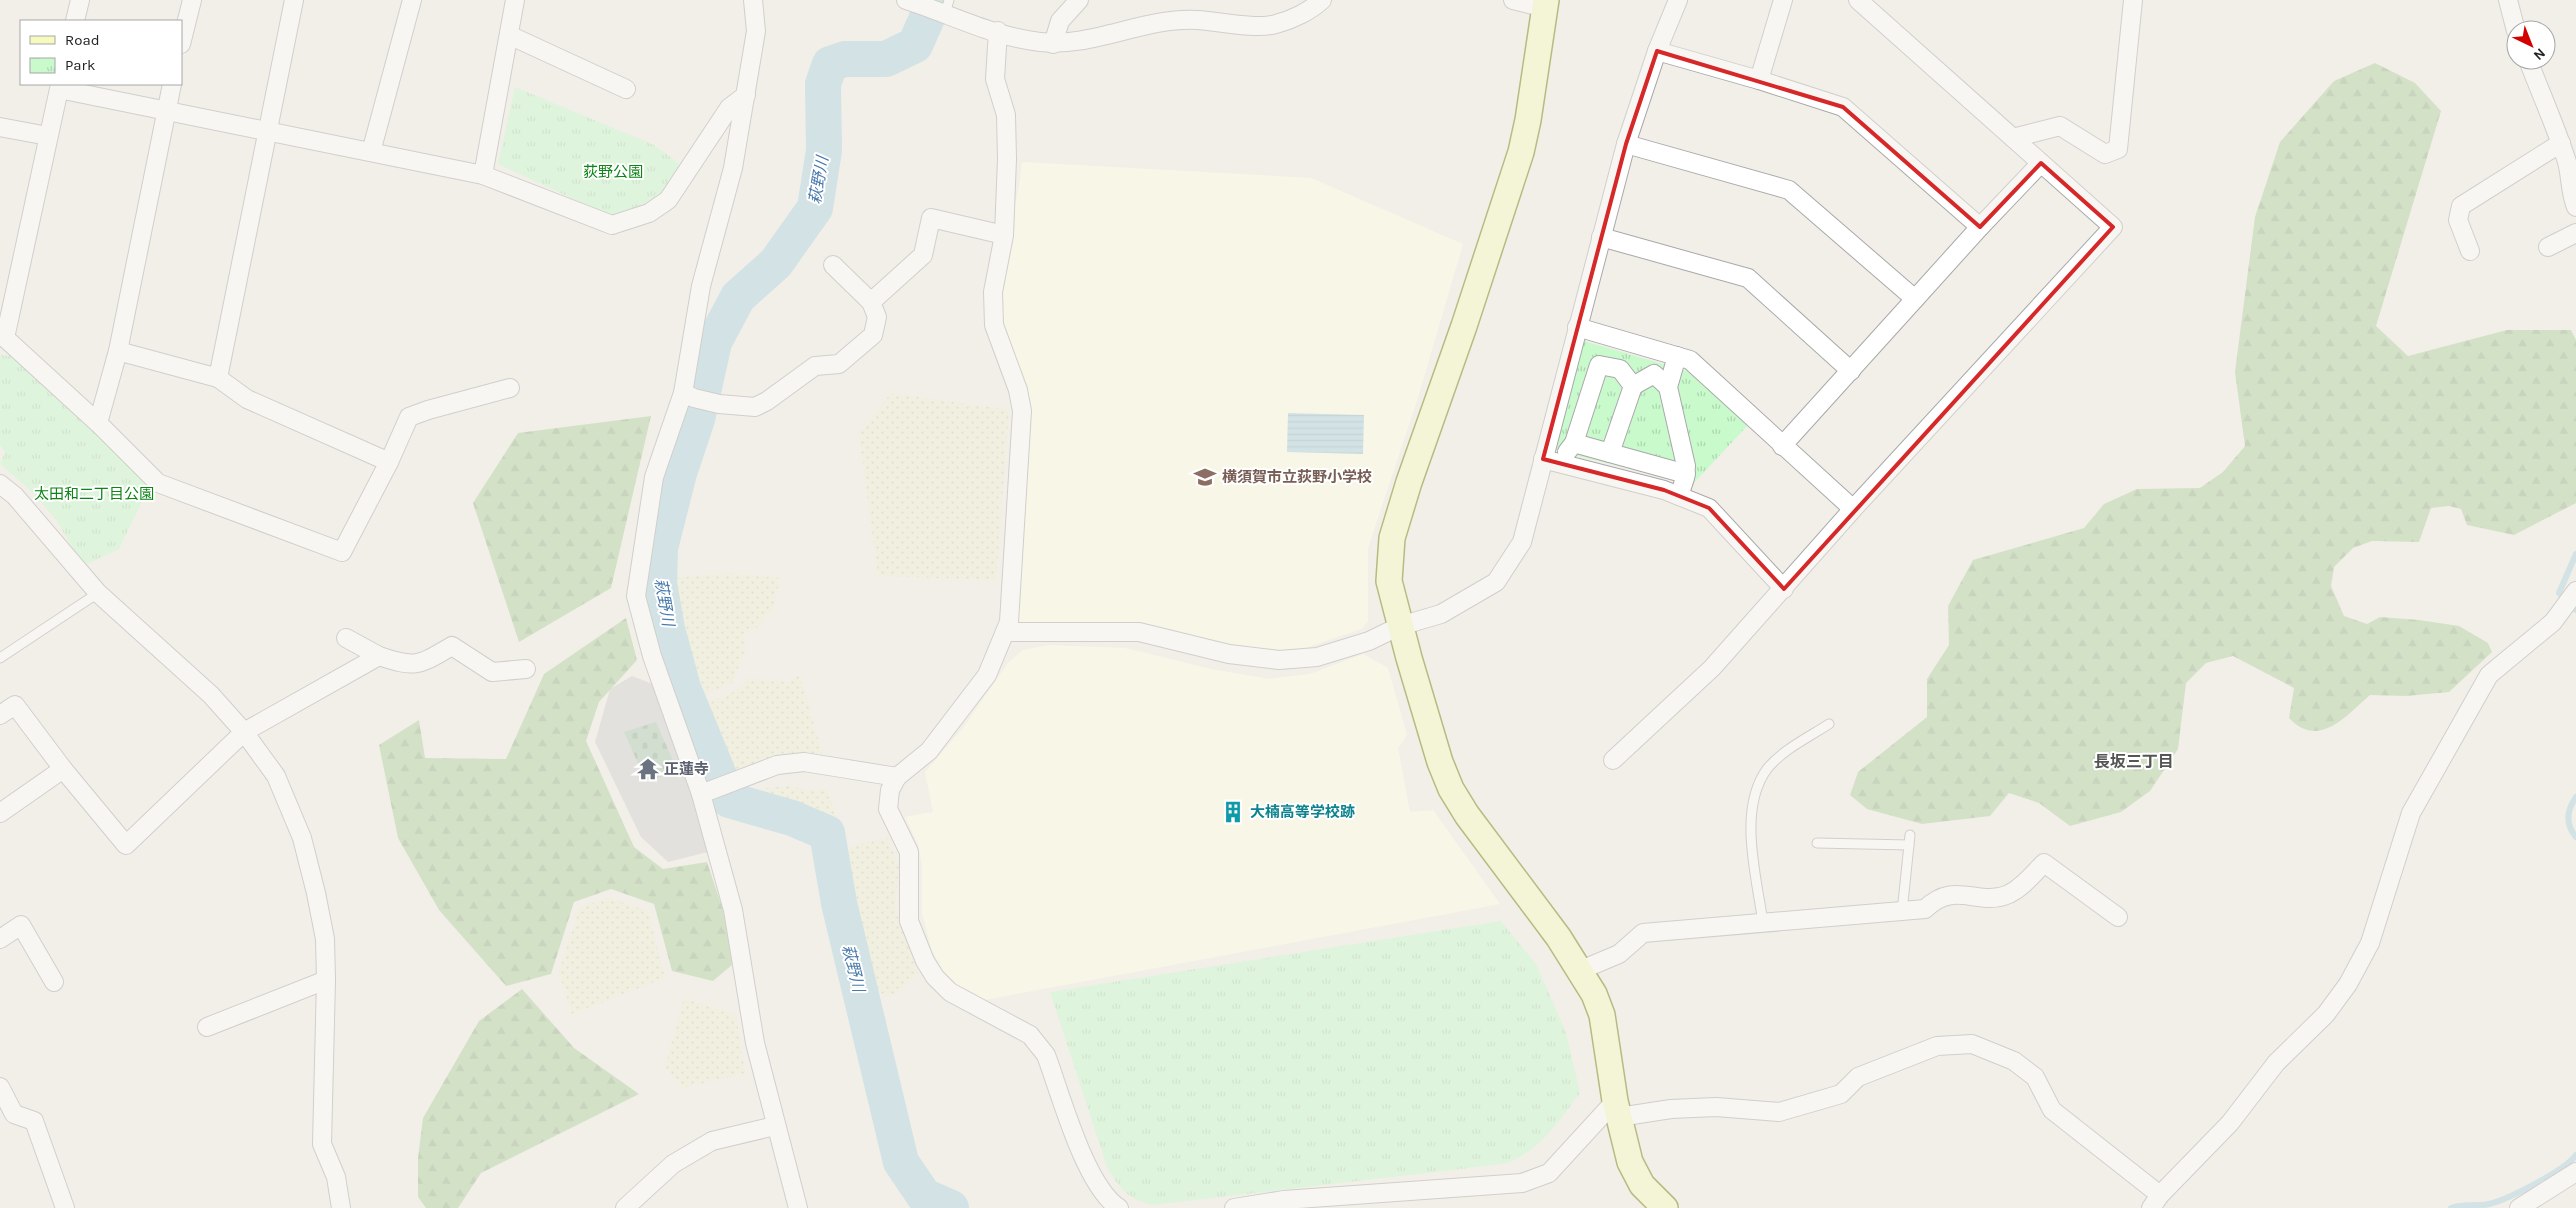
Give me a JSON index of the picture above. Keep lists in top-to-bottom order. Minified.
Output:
{"districts":["長坂三丁目"],"water":["萩野川"],"parks":["荻野公園","太田和二丁目公園"],"places":{"school or university":["横須賀市立荻野小学校"],"temple":["正蓮寺"],"building":["大楠高等学校跡"]},"legend":["Road","Park"],"north":"bottom right"}
